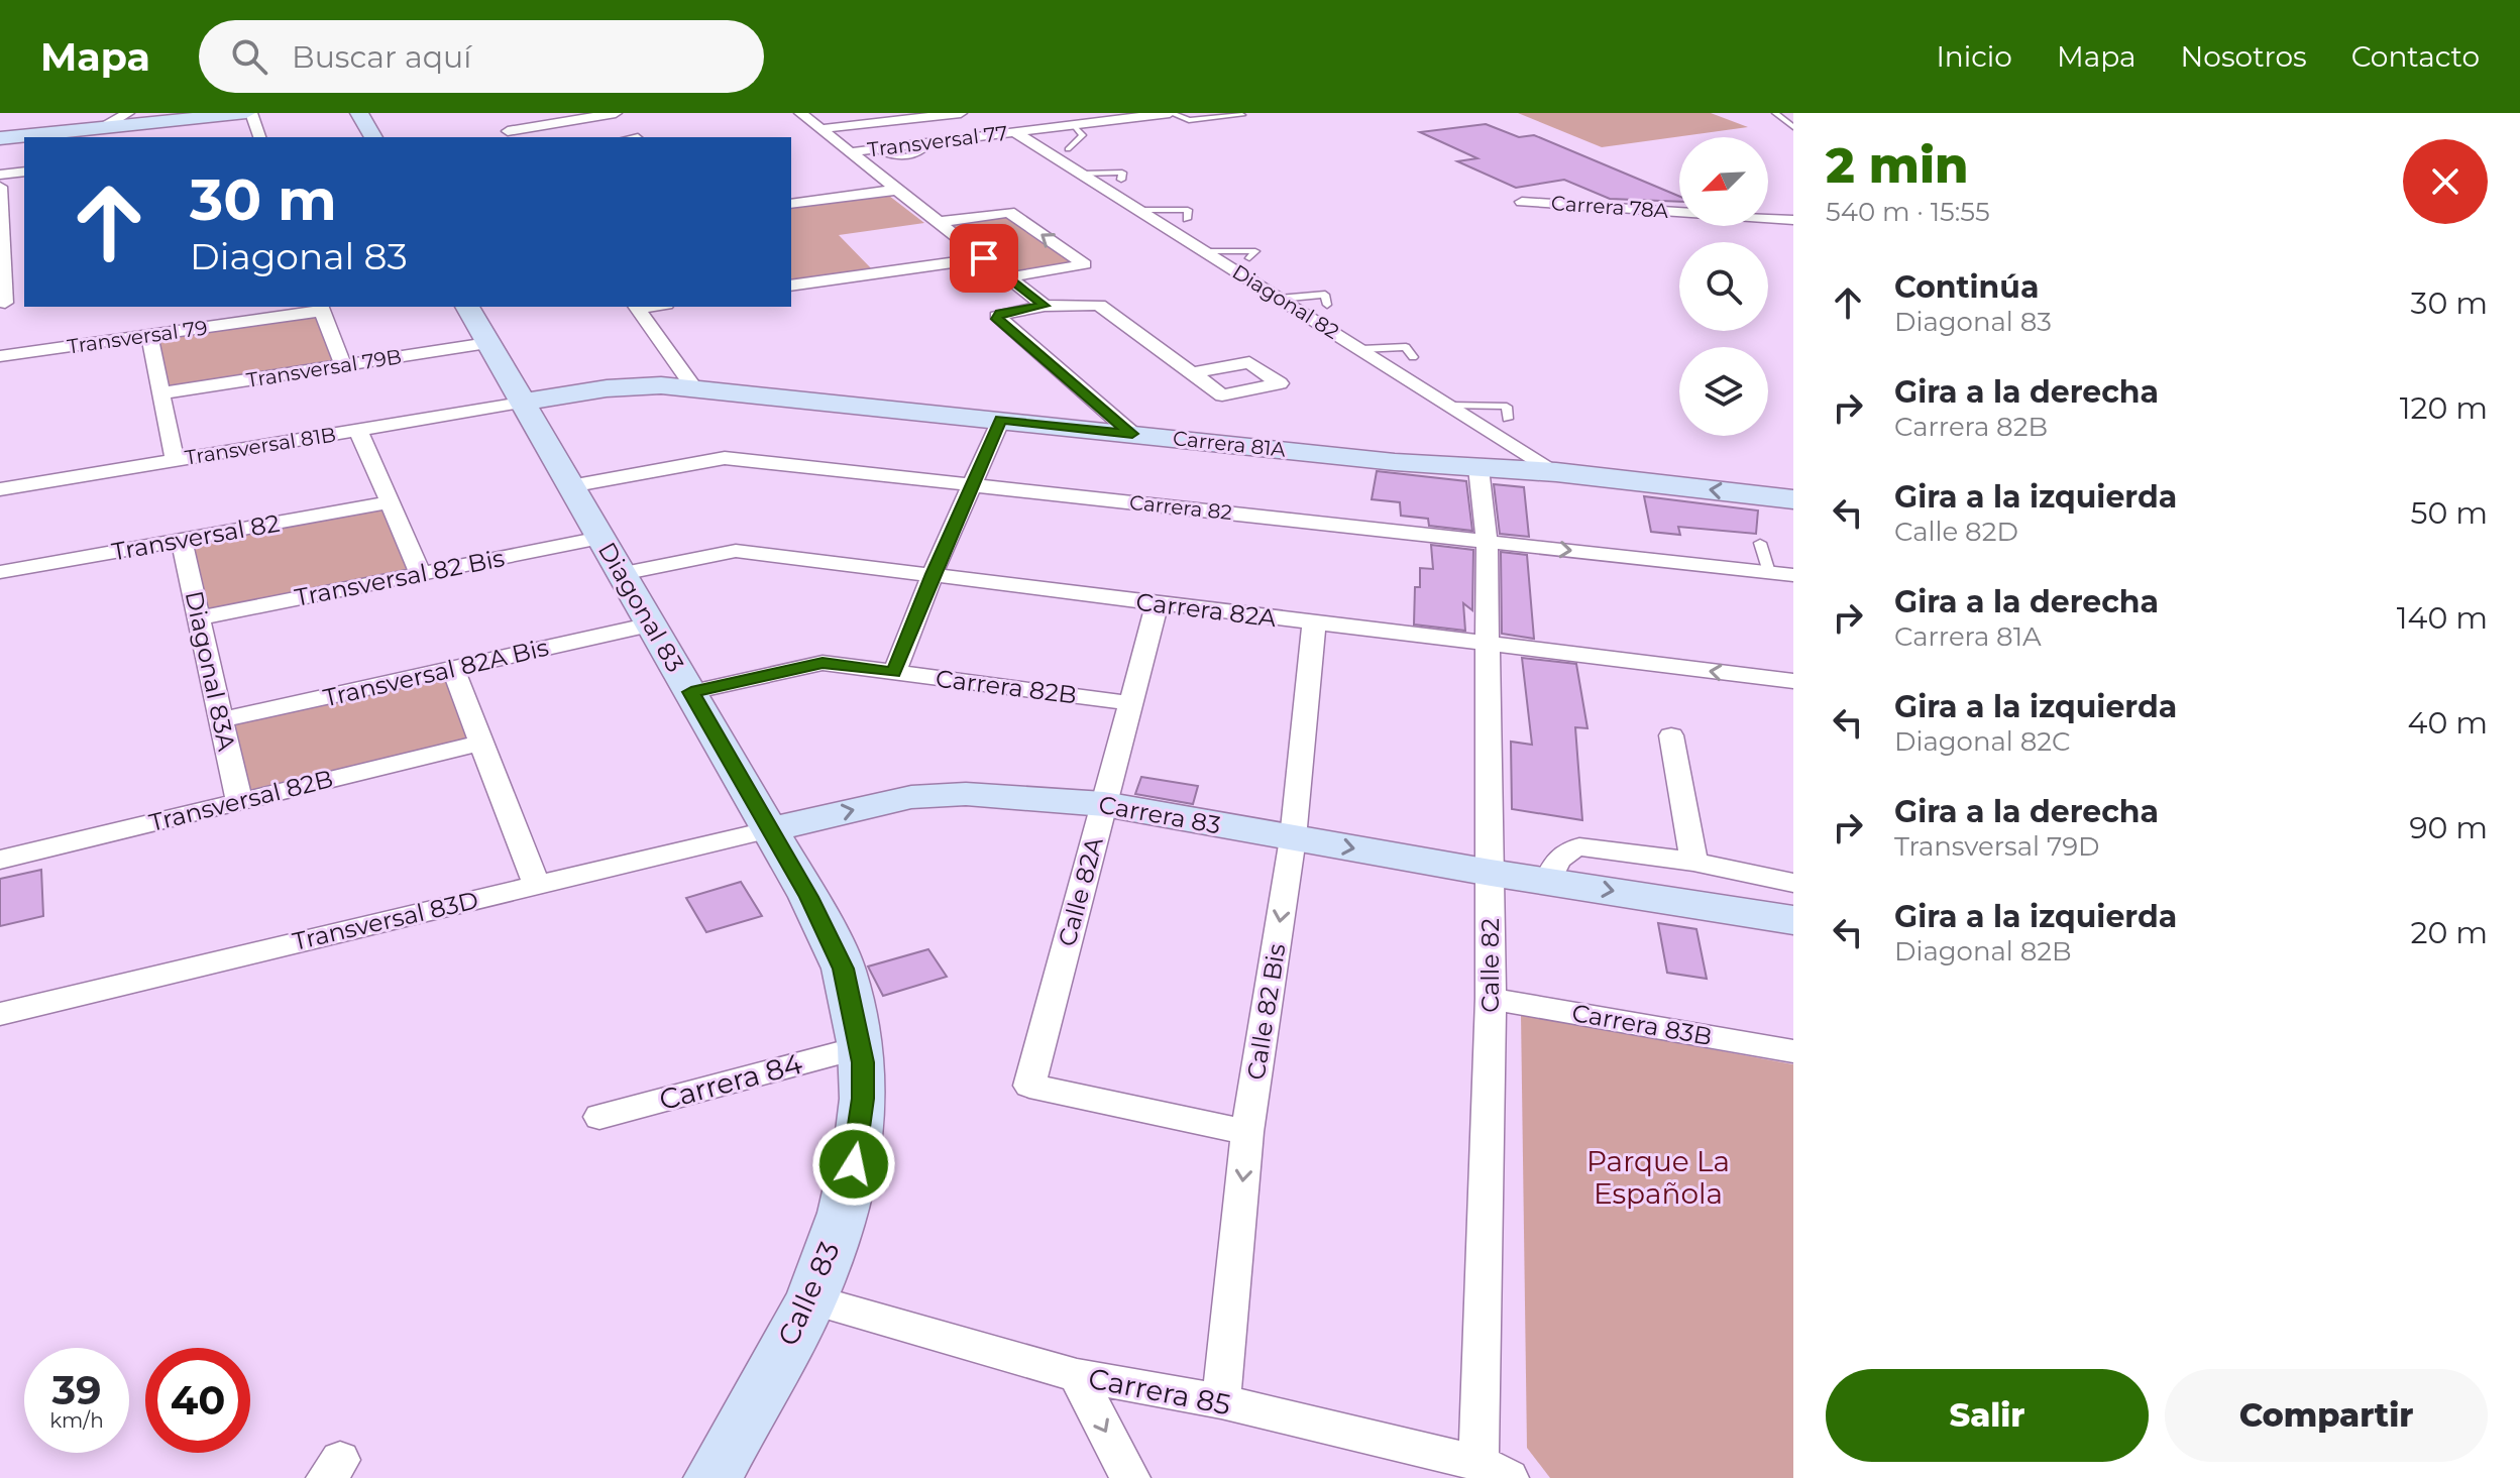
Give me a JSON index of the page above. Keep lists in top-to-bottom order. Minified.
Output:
{"streets":{"street":["Transversal 77","Carrera 78A","Diagonal 82","Transversal 79","Transversal 79B","Carrera 81A","Transversal 81B","Carrera 82","Transversal 82","Transversal 82 Bis","Diagonal 83","Carrera 82A","Diagonal 83A","Transversal 82A Bis","Carrera 82B","Transversal 82B","Carrera 83","Calle 82A","Transversal 83D","Calle 82","Calle 82 Bis","Carrera 83B","Carrera 84","Calle 83","Carrera 85"]},"crossings":[["Transversal 77","Diagonal 82"],["Diagonal 82","Carrera 81A"],["Transversal 79B","Diagonal 83"],["Carrera 81A","Transversal 81B"],["Carrera 81A","Diagonal 83"],["Carrera 81A","Calle 82"],["Transversal 81B","Diagonal 83"],["Carrera 82","Diagonal 83"],["Carrera 82","Calle 82"],["Transversal 82","Diagonal 83A"],["Transversal 82 Bis","Diagonal 83"],["Transversal 82 Bis","Diagonal 83A"],["Diagonal 83","Carrera 82A"],["Diagonal 83","Transversal 82A Bis"],["Diagonal 83","Carrera 82B"],["Diagonal 83","Carrera 83"],["Diagonal 83","Transversal 83D"],["Diagonal 83","Carrera 84"],["Diagonal 83","Calle 83"],["Carrera 82A","Calle 82A"],["Carrera 82A","Calle 82"],["Carrera 82A","Calle 82 Bis"],["Diagonal 83A","Transversal 82A Bis"],["Diagonal 83A","Transversal 82B"],["Carrera 82B","Calle 82A"],["Carrera 83","Calle 82A"],["Carrera 83","Transversal 83D"],["Carrera 83","Calle 82"],["Carrera 83","Calle 82 Bis"],["Calle 82A","Calle 82 Bis"],["Calle 82","Carrera 83B"],["Calle 82","Carrera 85"],["Calle 82 Bis","Carrera 85"],["Carrera 84","Calle 83"],["Calle 83","Carrera 85"]],"one_way":["Carrera 83","Calle 82 Bis"],"parks":["Parque La Española"],"north":"bottom left","page":{"header":"Mapa","search":"Buscar aquí","nav":["Inicio","Mapa","Nosotros","Contacto"],"heading":["2 min","540 m · 15:55"],"turn":["30 m","Diagonal 83"],"list":[{"name":"Continúa","note":"Diagonal 83","value":"30 m"},{"name":"Gira a la derecha","note":"Carrera 82B","value":"120 m"},{"name":"Gira a la izquierda","note":"Calle 82D","value":"50 m"},{"name":"Gira a la derecha","note":"Carrera 81A","value":"140 m"},{"name":"Gira a la izquierda","note":"Diagonal 82C","value":"40 m"},{"name":"Gira a la derecha","note":"Transversal 79D","value":"90 m"},{"name":"Gira a la izquierda","note":"Diagonal 82B","value":"20 m"}],"speed":"39 km/h","limit":"40","buttons":["Salir","Compartir"]}}
